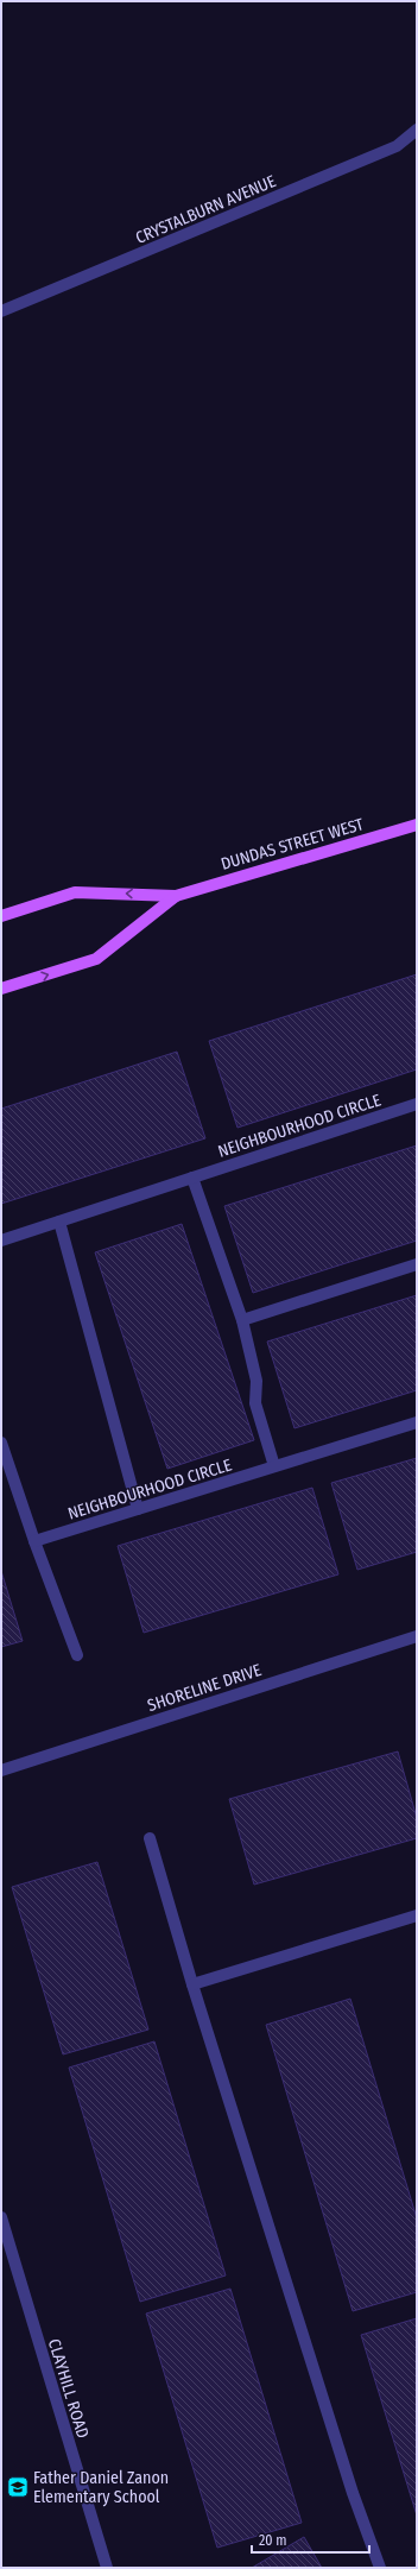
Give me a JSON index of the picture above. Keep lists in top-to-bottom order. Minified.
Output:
{"streets":{"main road":["DUNDAS STREET WEST"],"street":["CRYSTALBURN AVENUE","NEIGHBOURHOOD CIRCLE","SHORELINE DRIVE","CLAYHILL ROAD"]},"places":{"school or university":["Father Daniel Zanon Elementary School"]},"scale_bar":"20 m"}
